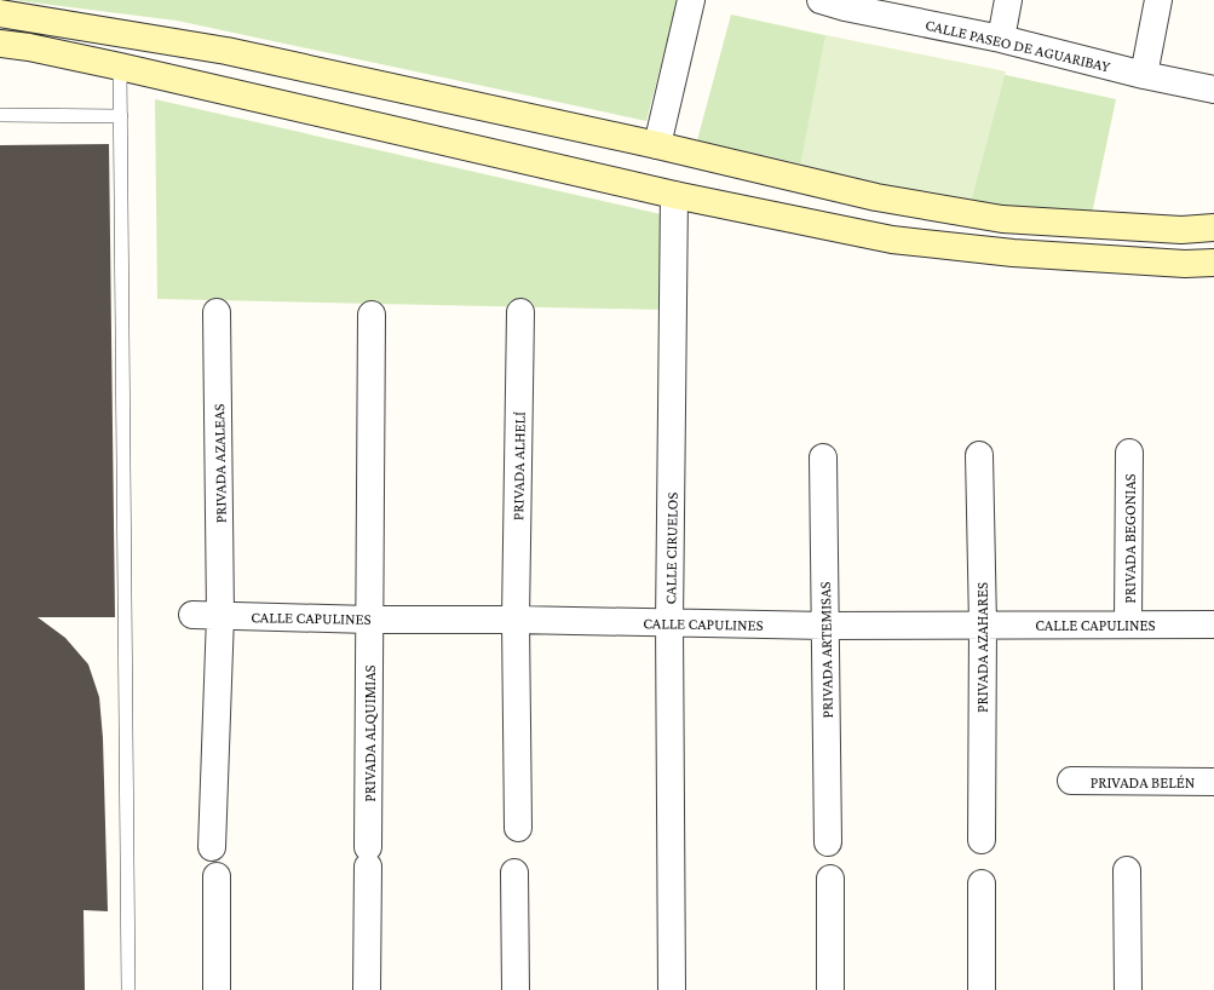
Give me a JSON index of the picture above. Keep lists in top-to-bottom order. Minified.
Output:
{"streets":{"street":["CALLE PASEO DE AGUARIBAY","PRIVADA AZALEAS","PRIVADA ALHELÍ","PRIVADA BEGONIAS","CALLE CIRUELOS","CALLE CAPULINES","PRIVADA AZAHARES","PRIVADA ARTEMISAS","PRIVADA ALQUIMIAS","PRIVADA BELÉN"]},"crossings":[["PRIVADA AZALEAS","CALLE CAPULINES"],["PRIVADA ALHELÍ","CALLE CAPULINES"],["PRIVADA BEGONIAS","CALLE CAPULINES"],["CALLE CIRUELOS","CALLE CAPULINES"],["CALLE CAPULINES","PRIVADA AZAHARES"],["CALLE CAPULINES","PRIVADA ARTEMISAS"],["CALLE CAPULINES","PRIVADA ALQUIMIAS"]]}
